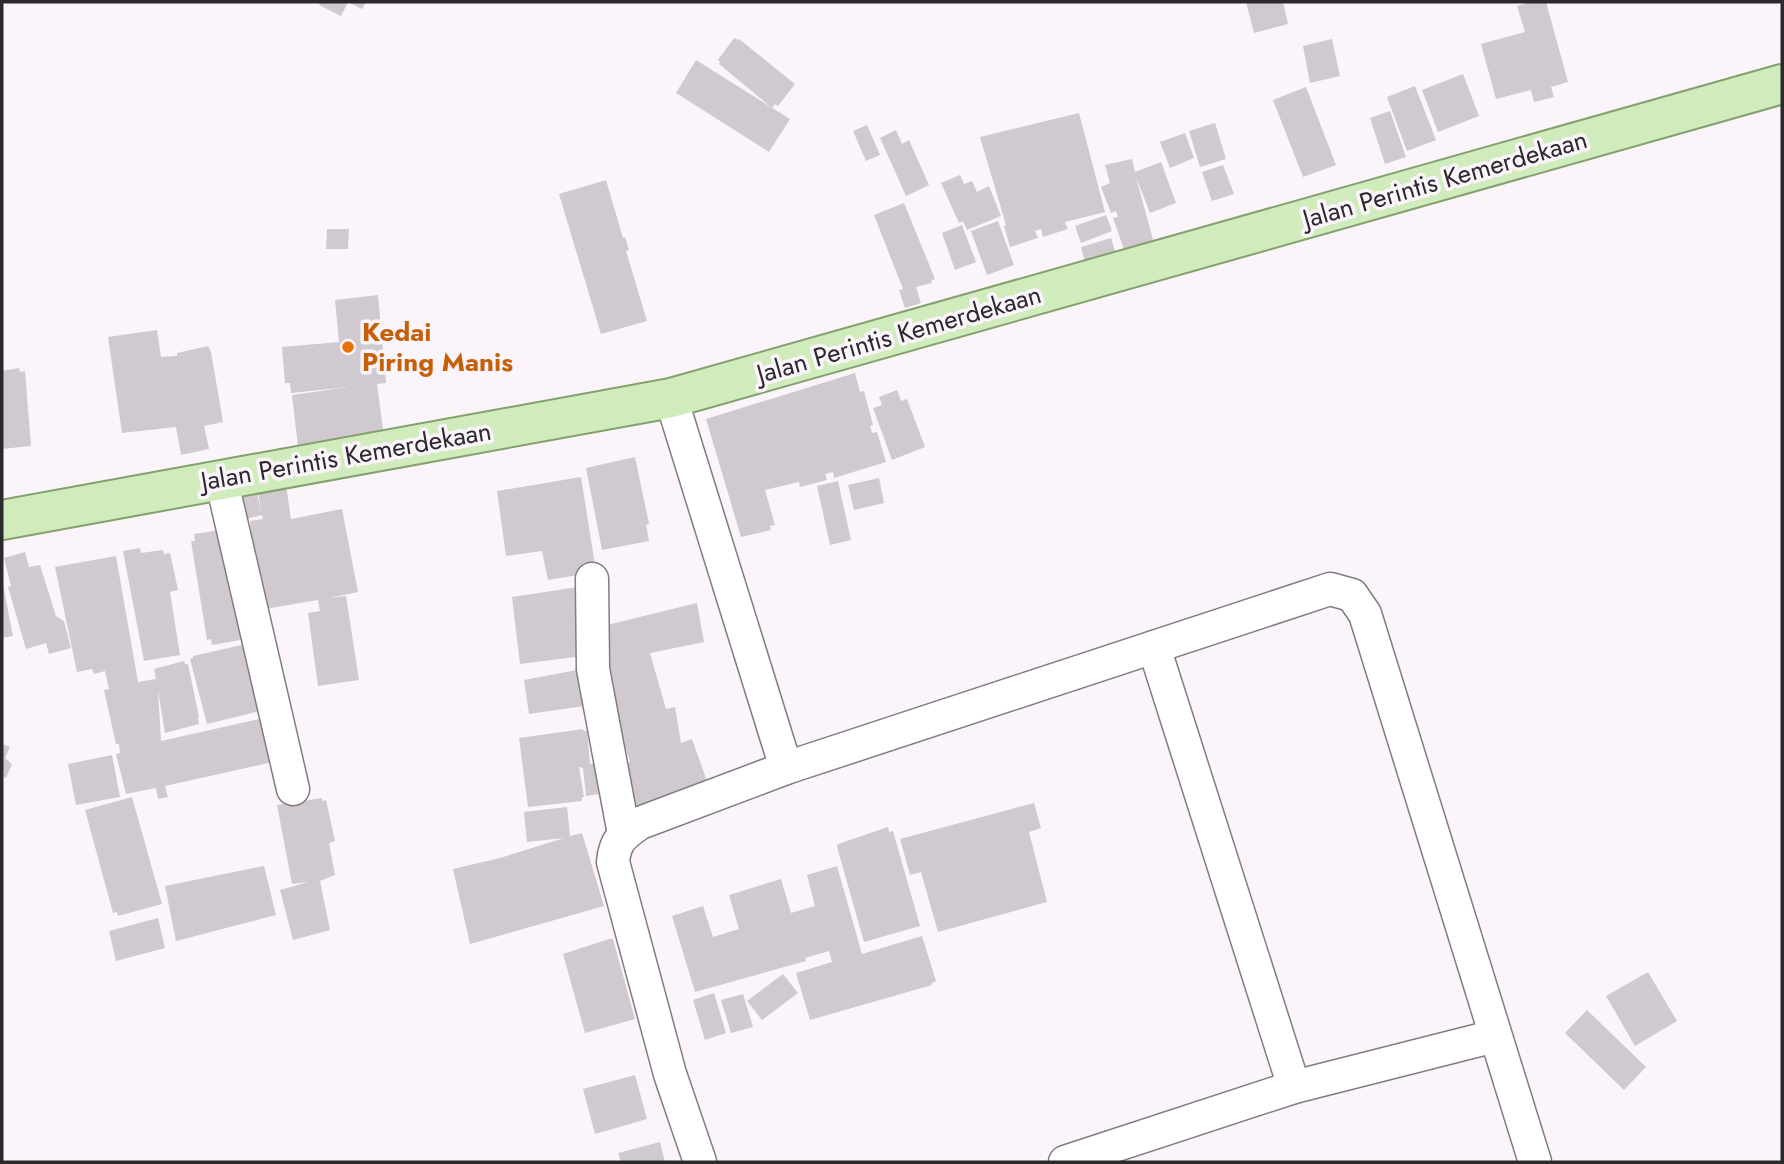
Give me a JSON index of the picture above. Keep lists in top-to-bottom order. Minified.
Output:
{"streets":{"main road":["Jalan Perintis Kemerdekaan"]},"places":["Kedai Piring Manis"]}
